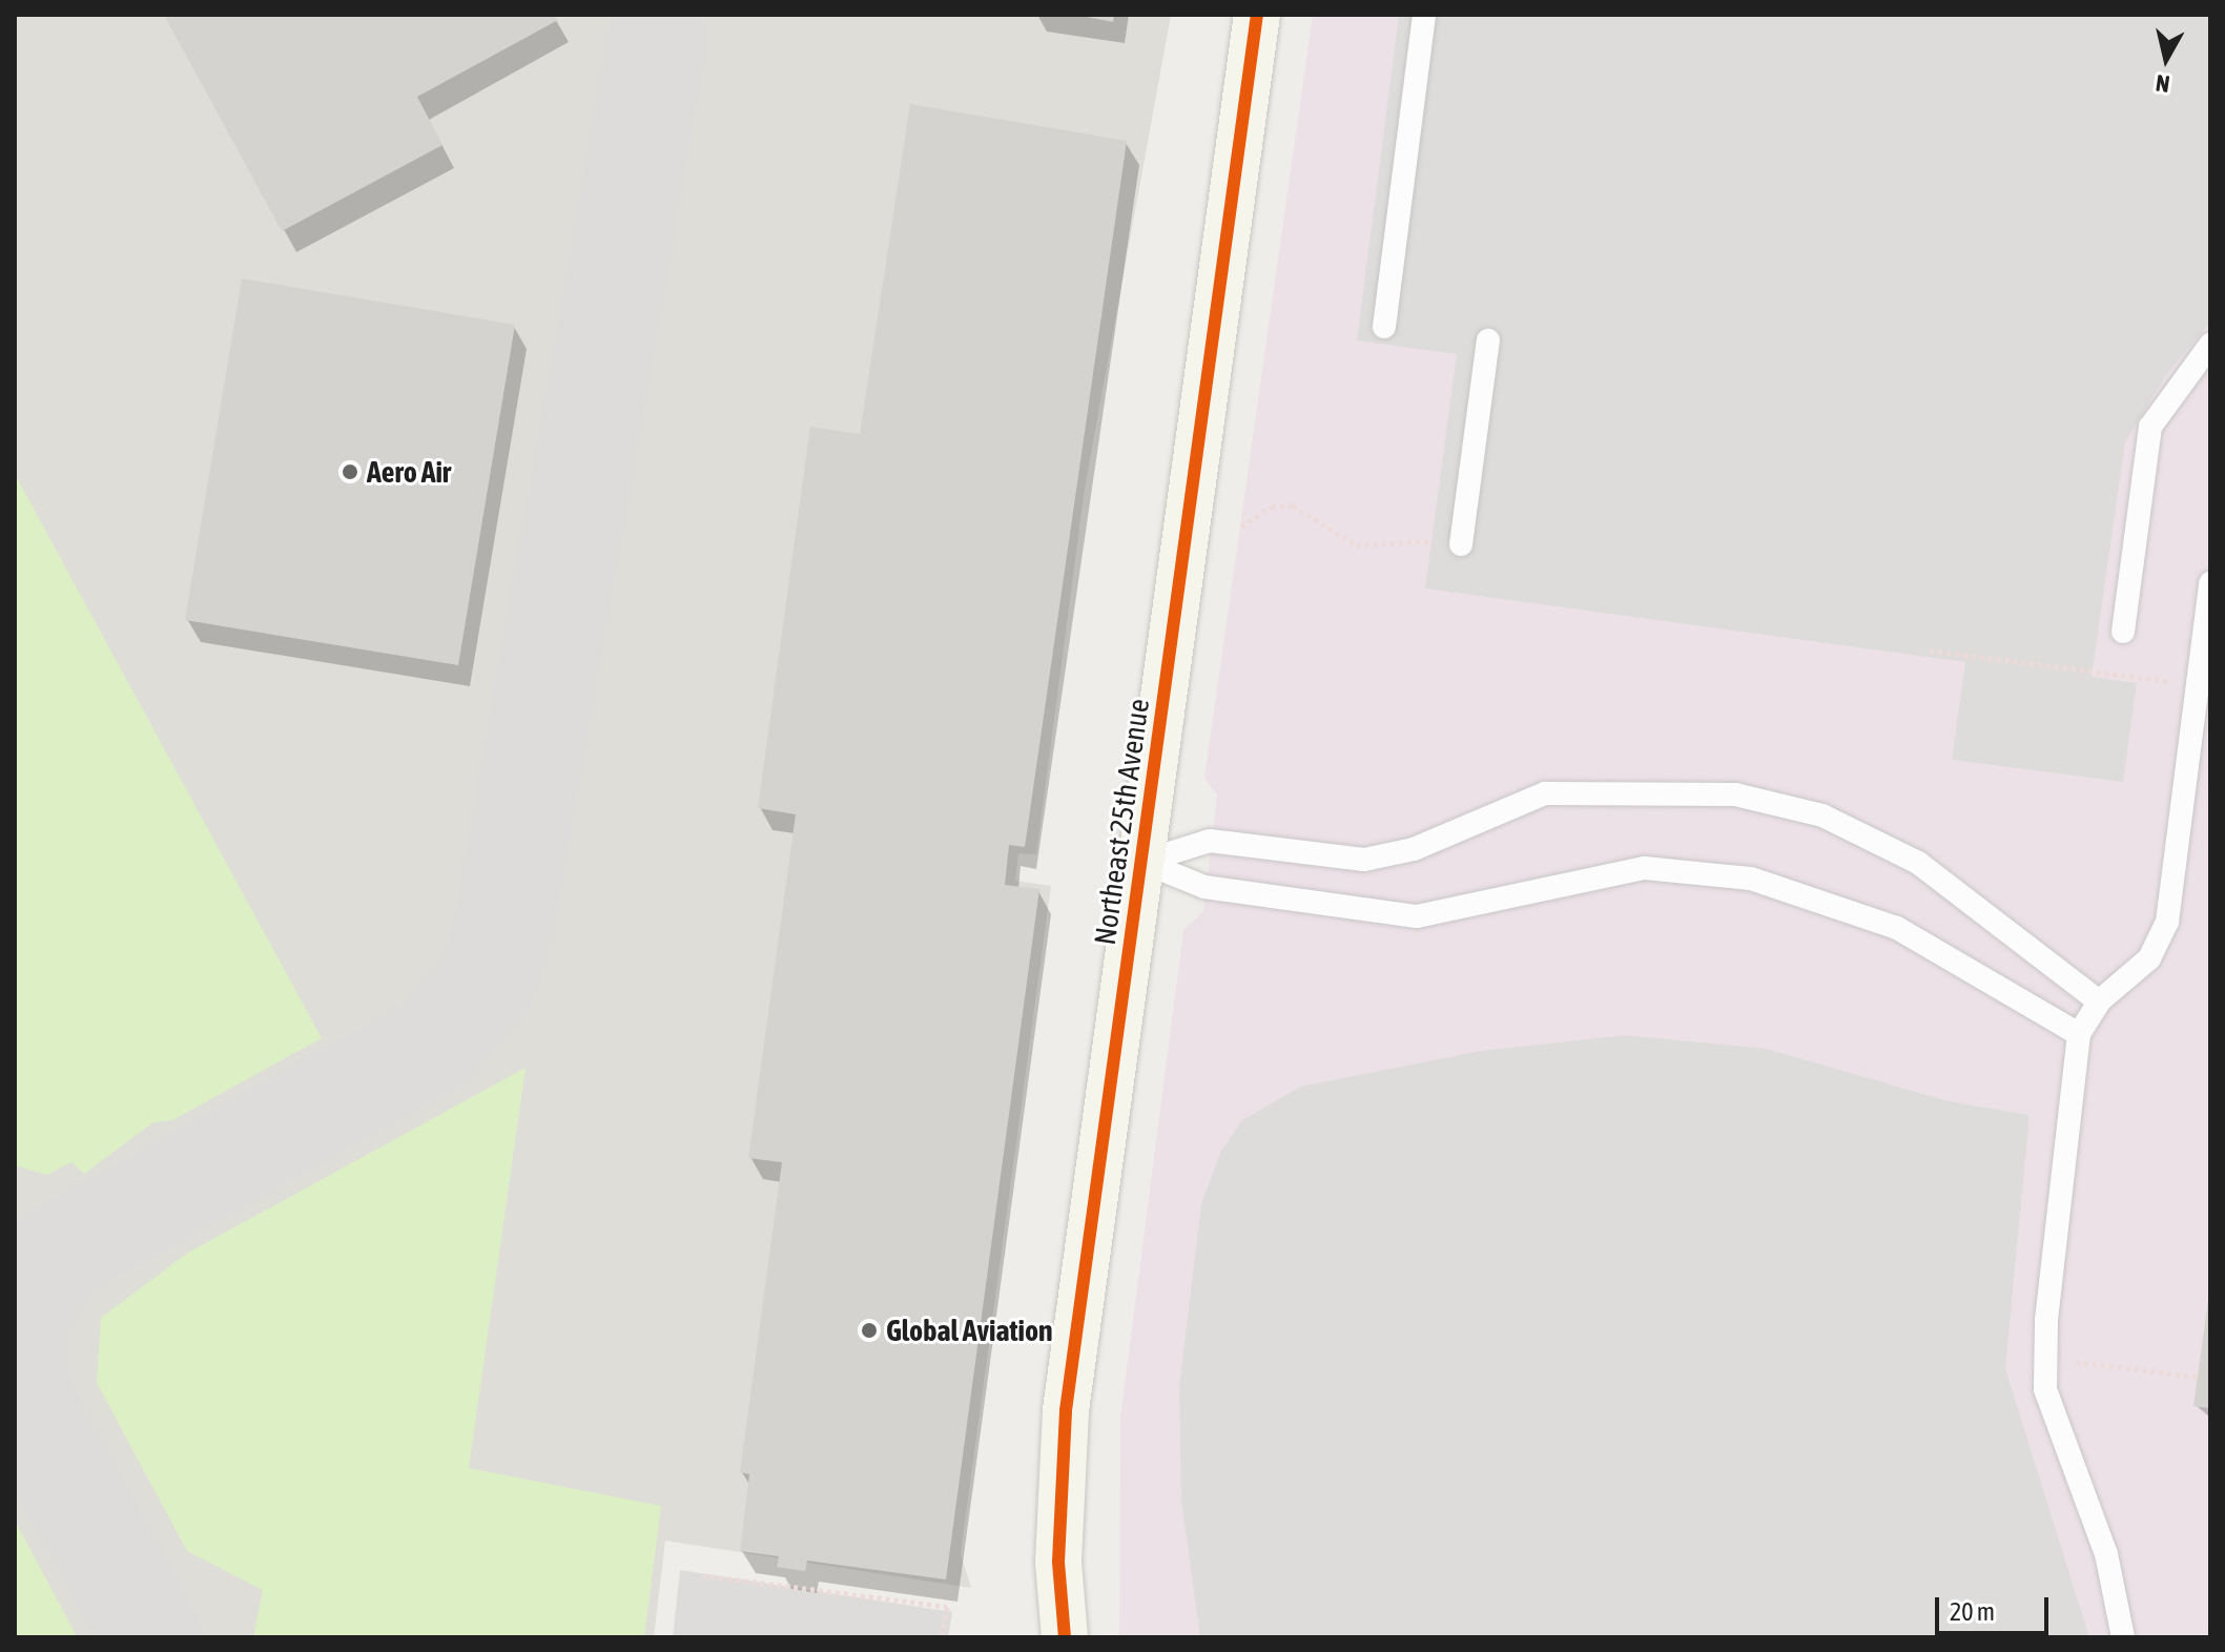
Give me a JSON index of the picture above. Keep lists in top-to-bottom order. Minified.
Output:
{"streets":{"main road":["Northeast 25th Avenue"]},"places":["Aero Air","Global Aviation"],"scale_bar":"20 m","north":"bottom"}
